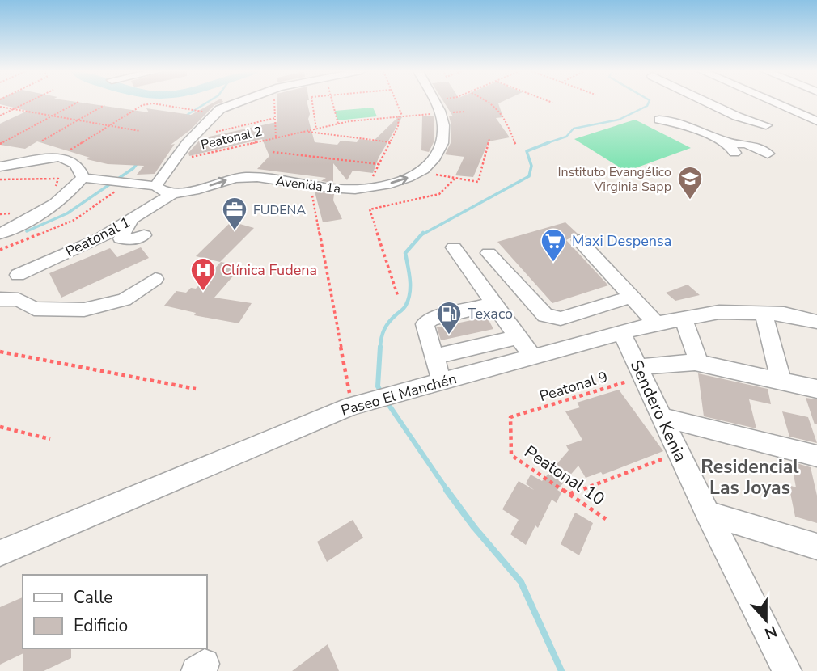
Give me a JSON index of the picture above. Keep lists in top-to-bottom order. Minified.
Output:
{"streets":{"street":["Avenida 1a","Peatonal 1","Paseo El Manchén","Sendero Kenia"],"path":["Peatonal 2","Peatonal 9","Peatonal 10"]},"crossings":[["Peatonal 2","Avenida 1a"],["Avenida 1a","Peatonal 1"],["Peatonal 9","Sendero Kenia"],["Peatonal 9","Peatonal 10"],["Paseo El Manchén","Sendero Kenia"]],"one_way":["Avenida 1a"],"districts":["Residencial Las Joyas"],"places":{"school or university":["Instituto Evangélico Virginia Sapp"],"office":["FUDENA"],"supermarket":["Maxi Despensa"],"hospital":["Clínica Fudena"],"fuel station":["Texaco"]},"legend":["Calle","Edificio"],"north":"bottom"}
